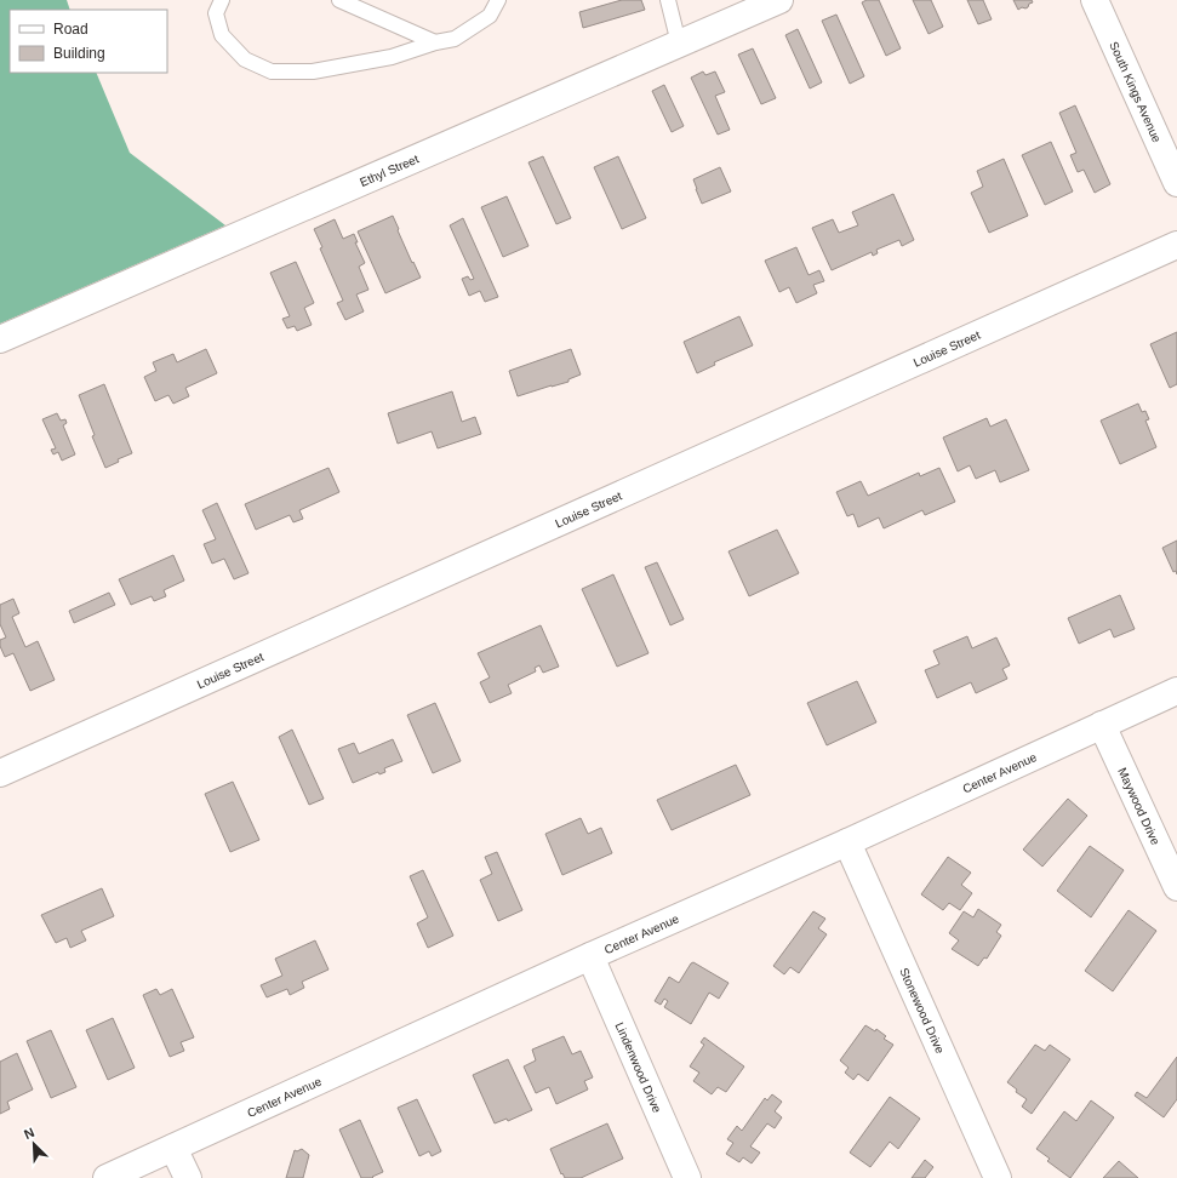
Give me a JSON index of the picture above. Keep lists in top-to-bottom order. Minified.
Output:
{"streets":{"street":["South Kings Avenue","Ethyl Street","Louise Street","Center Avenue","Maywood Drive","Stonewood Drive","Lindenwood Drive"]},"crossings":[["Center Avenue","Maywood Drive"],["Center Avenue","Stonewood Drive"],["Center Avenue","Lindenwood Drive"]],"legend":["Road","Building"],"north":"top left"}
